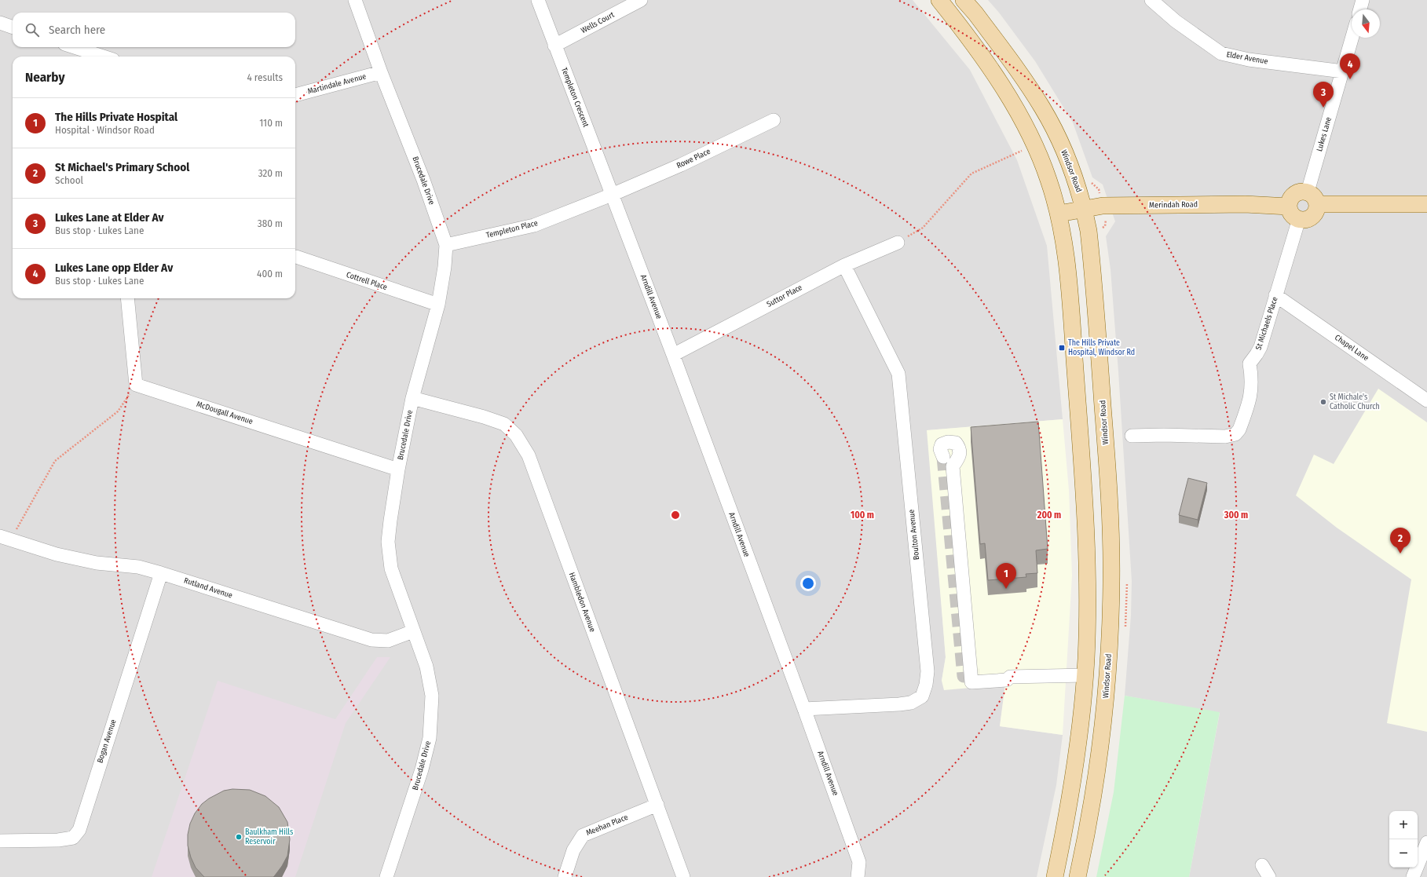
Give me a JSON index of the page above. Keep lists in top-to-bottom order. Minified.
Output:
{"streets":{"main road":["Windsor Road","Merindah Road"],"street":["Wells Court","Elder Avenue","Martindale Avenue","Templeton Crescent","Lukes Lane","Rowe Place","Brucedale Drive","Templeton Place","Cottrell Place","Suttor Place","Arndill Avenue","St Michaels Place","Chapel Lane","McDougall Avenue","Boulton Avenue","Rutland Avenue","Hambledon Avenue","Bogan Avenue","Meehan Place"]},"crossings":[["Wells Court","Templeton Crescent"],["Elder Avenue","Lukes Lane"],["Martindale Avenue","Brucedale Drive"],["Templeton Crescent","Rowe Place"],["Templeton Crescent","Templeton Place"],["Templeton Crescent","Arndill Avenue"],["Lukes Lane","Merindah Road"],["Lukes Lane","St Michaels Place"],["Rowe Place","Templeton Place"],["Rowe Place","Arndill Avenue"],["Windsor Road","Merindah Road"],["Brucedale Drive","Templeton Place"],["Brucedale Drive","Cottrell Place"],["Brucedale Drive","McDougall Avenue"],["Brucedale Drive","Rutland Avenue"],["Brucedale Drive","Hambledon Avenue"],["Merindah Road","St Michaels Place"],["Templeton Place","Arndill Avenue"],["Suttor Place","Arndill Avenue"],["Suttor Place","Boulton Avenue"],["Arndill Avenue","Boulton Avenue"],["St Michaels Place","Chapel Lane"],["Rutland Avenue","Bogan Avenue"],["Hambledon Avenue","Meehan Place"]],"places":{"transit":["The Hills Private Hospital, Windsor Rd"],"other":["St Michale's Catholic Church","Baulkham Hills Reservoir"]},"north":"bottom","page":{"search":"Search here","pins":["4","3","2","1"],"heading":["Nearby","4 results"],"list":[{"mark":"1","name":"The Hills Private Hospital","note":"Hospital · Windsor Road","value":"110 m"},{"mark":"2","name":"St Michael's Primary School","note":"School","value":"320 m"},{"mark":"3","name":"Lukes Lane at Elder Av","note":"Bus stop · Lukes Lane","value":"380 m"},{"mark":"4","name":"Lukes Lane opp Elder Av","note":"Bus stop · Lukes Lane","value":"400 m"}],"map_buttons":["+","−"]},"rings":["100 m","200 m","300 m"]}
